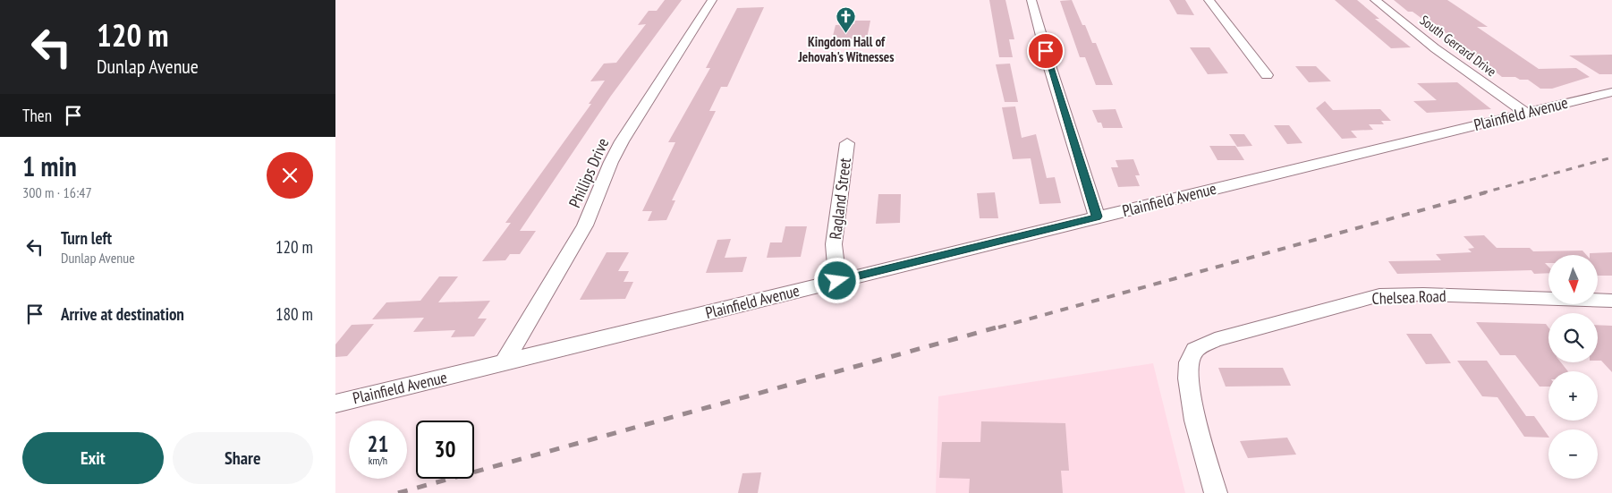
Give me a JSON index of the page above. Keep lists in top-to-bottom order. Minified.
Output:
{"streets":{"street":["South Gerrard Drive","Plainfield Avenue","Phillips Drive","Ragland Street","Chelsea Road"]},"crossings":[["South Gerrard Drive","Plainfield Avenue"],["Plainfield Avenue","Phillips Drive"],["Plainfield Avenue","Ragland Street"]],"places":{"church":["Kingdom Hall of Jehovah's Witnesses"]},"north":"bottom","page":{"turn":["120 m","Dunlap Avenue"],"then":"Then","heading":["1 min","300 m · 16:47"],"list":[{"name":"Turn left","note":"Dunlap Avenue","value":"120 m"},{"name":"Arrive at destination","value":"180 m"}],"map_buttons":["+","−"],"speed":"21 km/h","limit":"30","buttons":["Exit","Share"]}}
